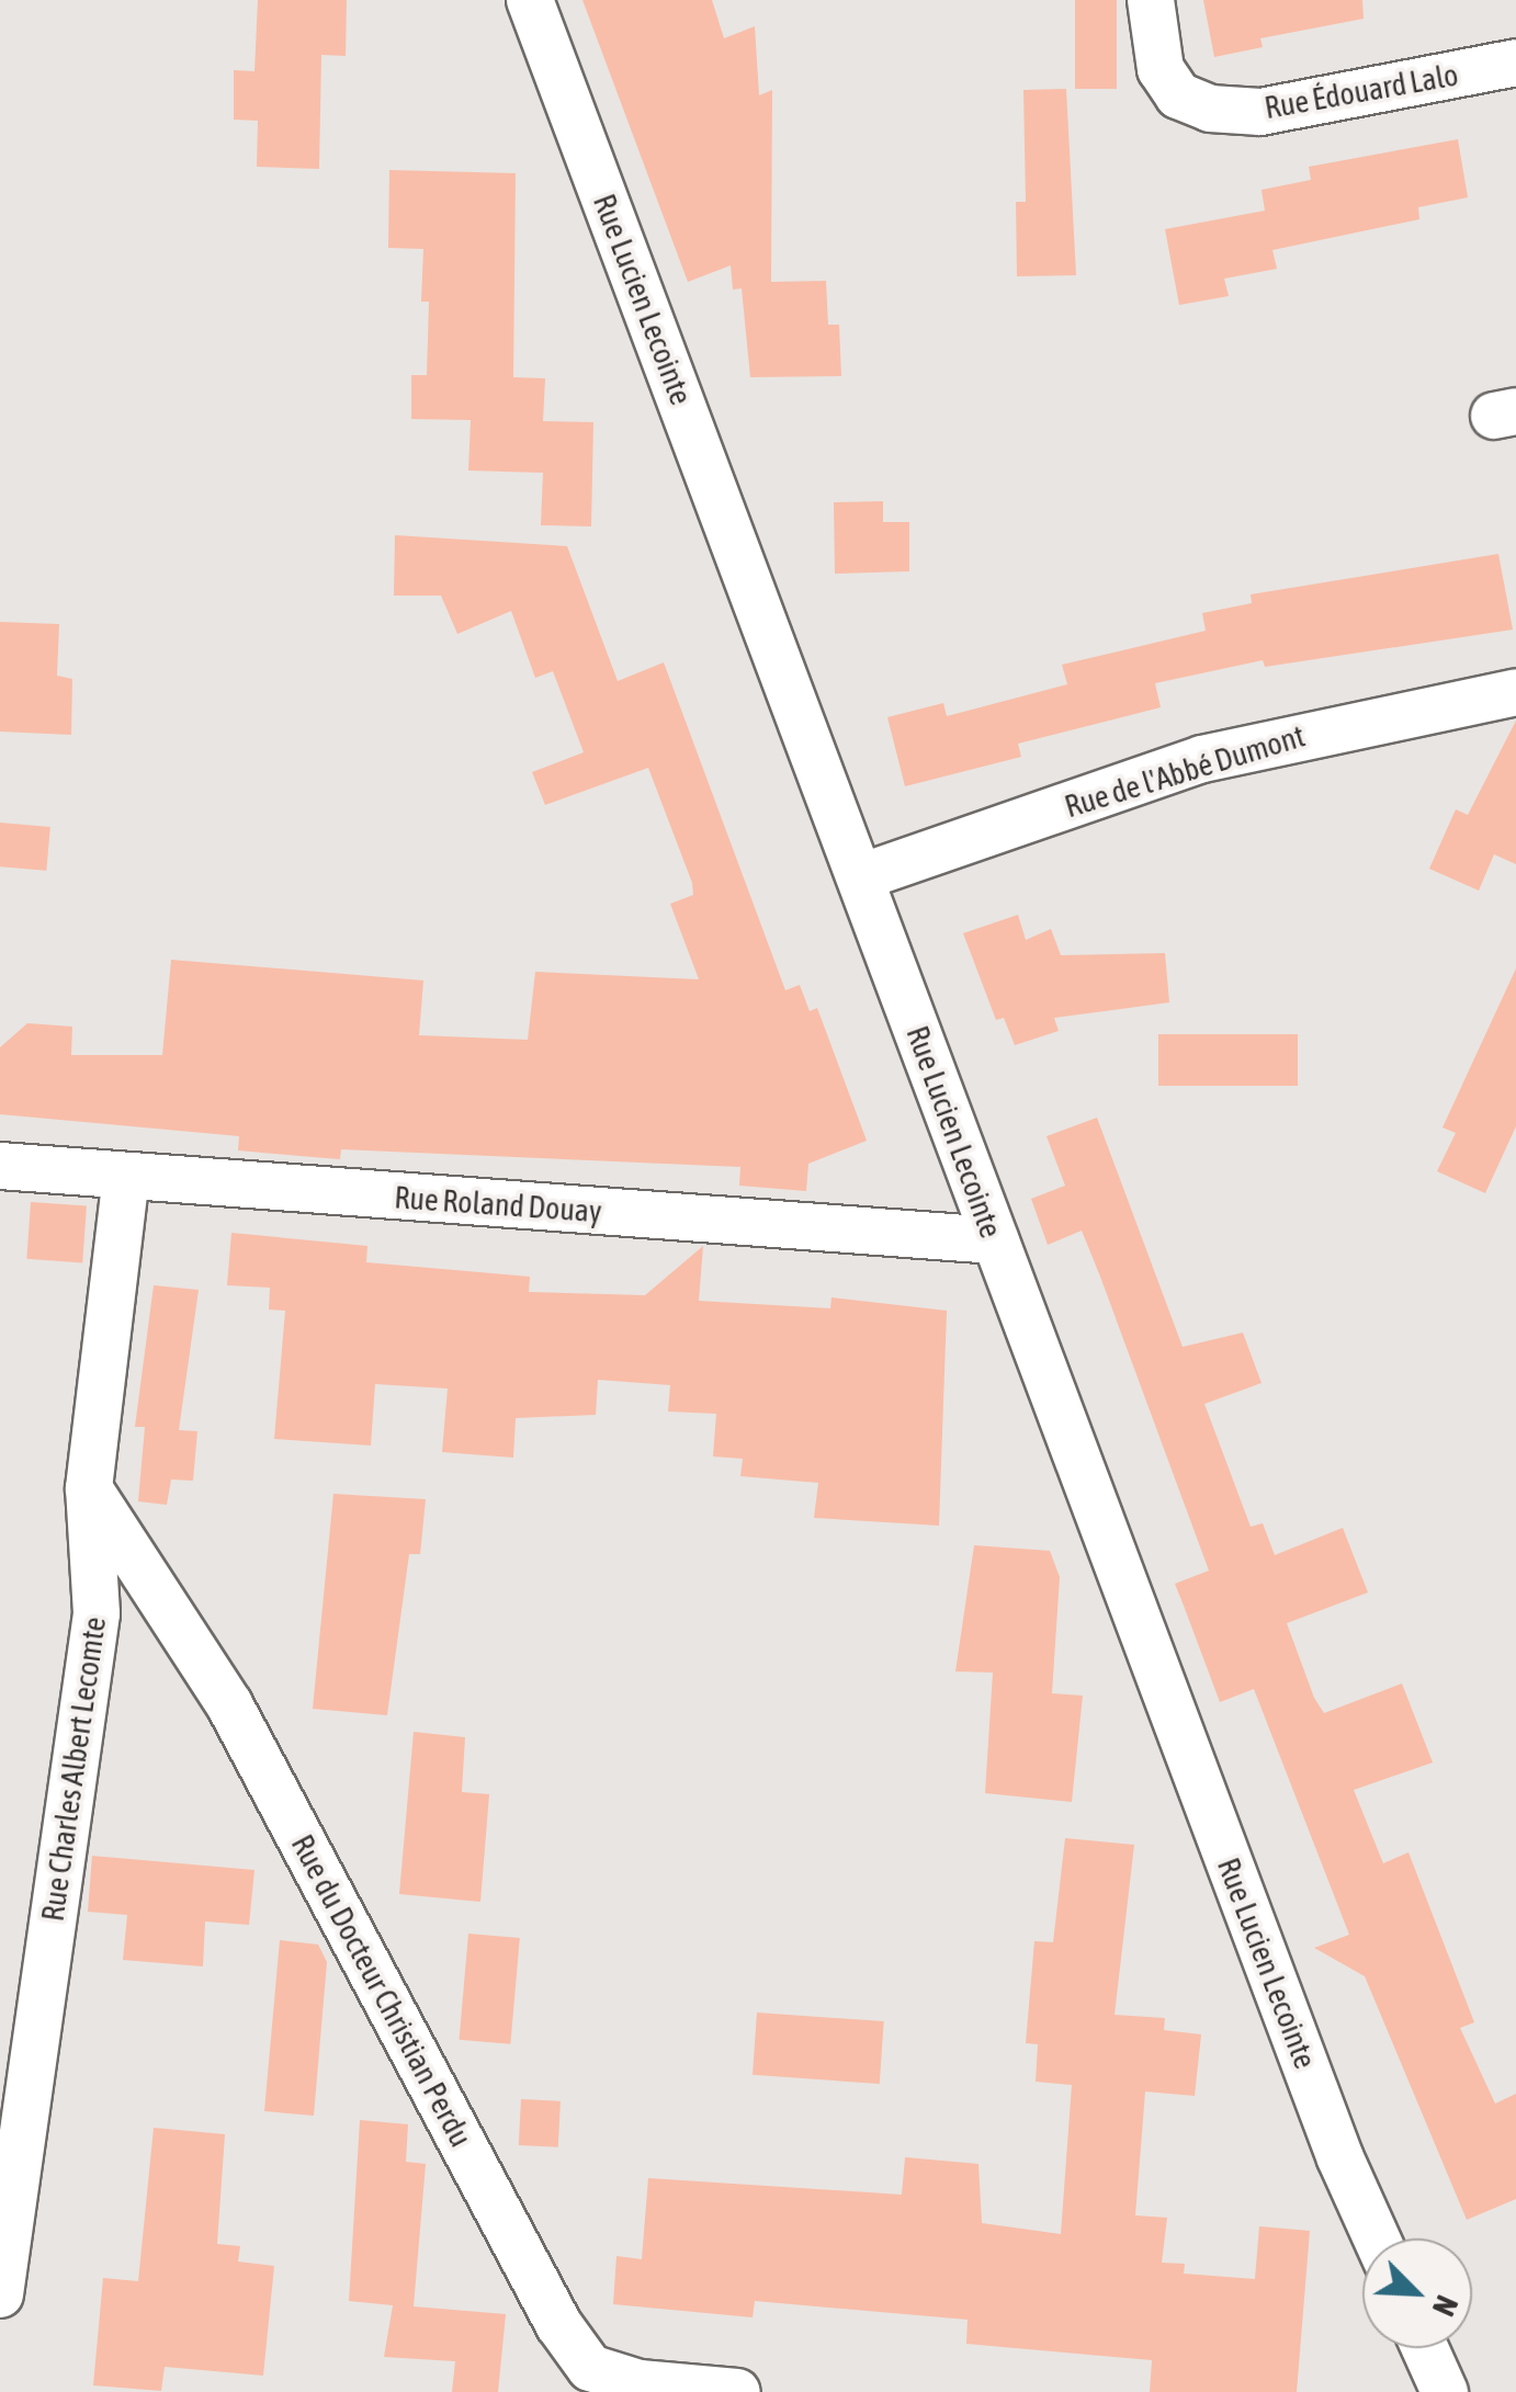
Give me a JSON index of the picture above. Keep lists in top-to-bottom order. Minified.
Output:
{"streets":{"street":["Rue Édouard Lalo","Rue Lucien Lecointe","Rue de l'Abbé Dumont","Rue Roland Douay","Rue Charles Albert Lecomte","Rue du Docteur Christian Perdu"]},"crossings":[["Rue Lucien Lecointe","Rue de l'Abbé Dumont"],["Rue Lucien Lecointe","Rue Roland Douay"],["Rue Roland Douay","Rue Charles Albert Lecomte"],["Rue Charles Albert Lecomte","Rue du Docteur Christian Perdu"]],"north":"bottom right"}
